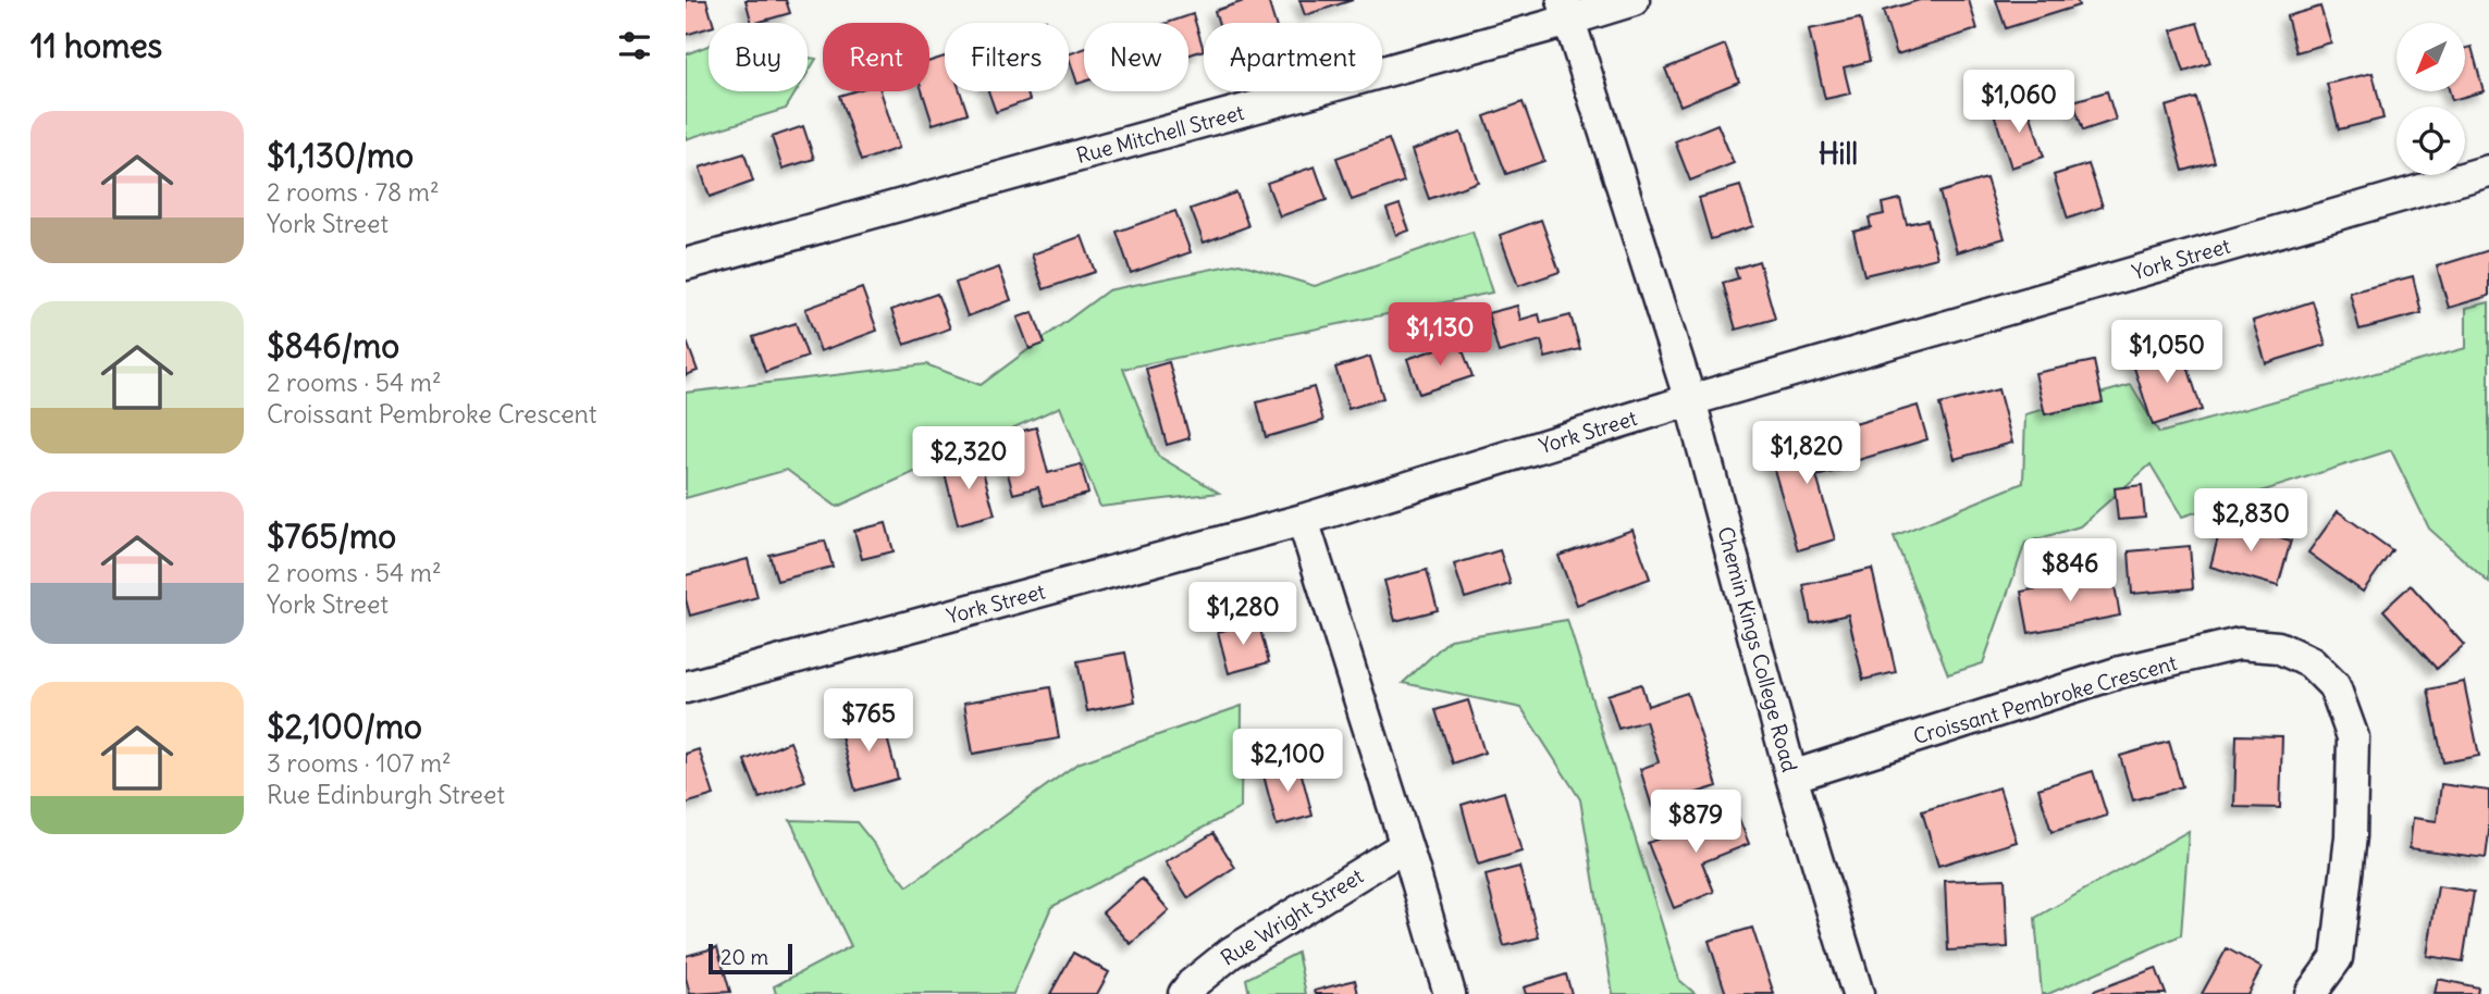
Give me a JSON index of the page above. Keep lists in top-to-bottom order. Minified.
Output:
{"streets":{"street":["Rue Mitchell Street","York Street","Chemin Kings College Road","Croissant Pembroke Crescent","Rue Wright Street"]},"crossings":[["Rue Mitchell Street","Chemin Kings College Road"],["York Street","Chemin Kings College Road"],["Chemin Kings College Road","Croissant Pembroke Crescent"]],"districts":["Hill"],"scale_bar":"20 m","north":"bottom left","page":{"heading":"11 homes","chip":["Buy","Rent","Filters","New","Apartment"],"price":["$1,060","$1,130","$1,050","$1,820","$2,320","$2,830","$846","$1,280","$765","$2,100","$879"],"list":[{"name":"$1,130/mo","note":"2 rooms · 78 m² · York Street"},{"name":"$846/mo","note":"2 rooms · 54 m² · Croissant Pembroke Crescent"},{"name":"$765/mo","note":"2 rooms · 54 m² · York Street"},{"name":"$2,100/mo","note":"3 rooms · 107 m² · Rue Edinburgh Street"}],"scale":"20 m"}}
